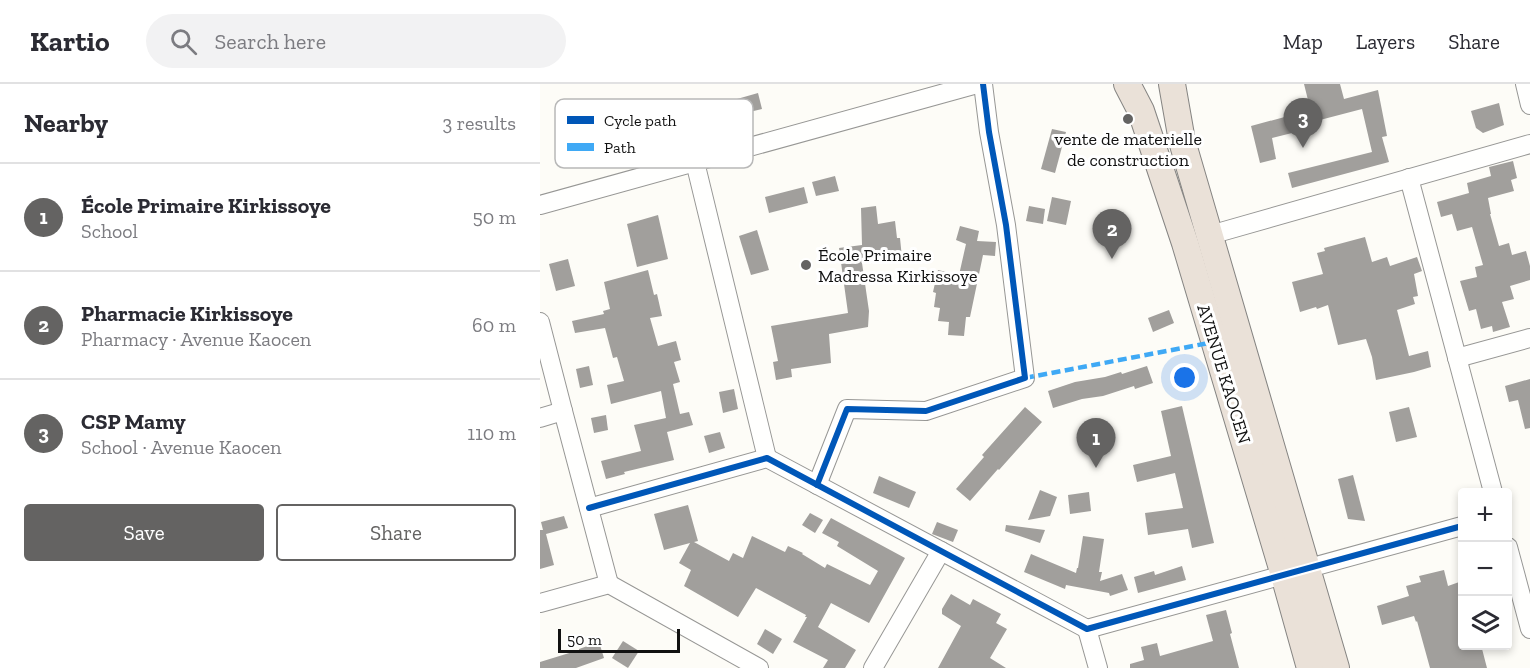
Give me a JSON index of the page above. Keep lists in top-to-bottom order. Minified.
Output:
{"streets":{"highway":["AVENUE KAOCEN"]},"places":["vente de materielle de construction","École Primaire Madressa Kirkissoye"],"legend":["Cycle path","Path"],"scale_bar":"50 m","page":{"header":"Kartio","search":"Search here","nav":["Map","Layers","Share"],"heading":["Nearby","3 results"],"pins":["3","2","1"],"list":[{"mark":"1","name":"École Primaire Kirkissoye","note":"School","value":"50 m"},{"mark":"2","name":"Pharmacie Kirkissoye","note":"Pharmacy · Avenue Kaocen","value":"60 m"},{"mark":"3","name":"CSP Mamy","note":"School · Avenue Kaocen","value":"110 m"}],"buttons":["Save","Share"],"map_buttons":["+","−"],"scale":"50 m"}}
